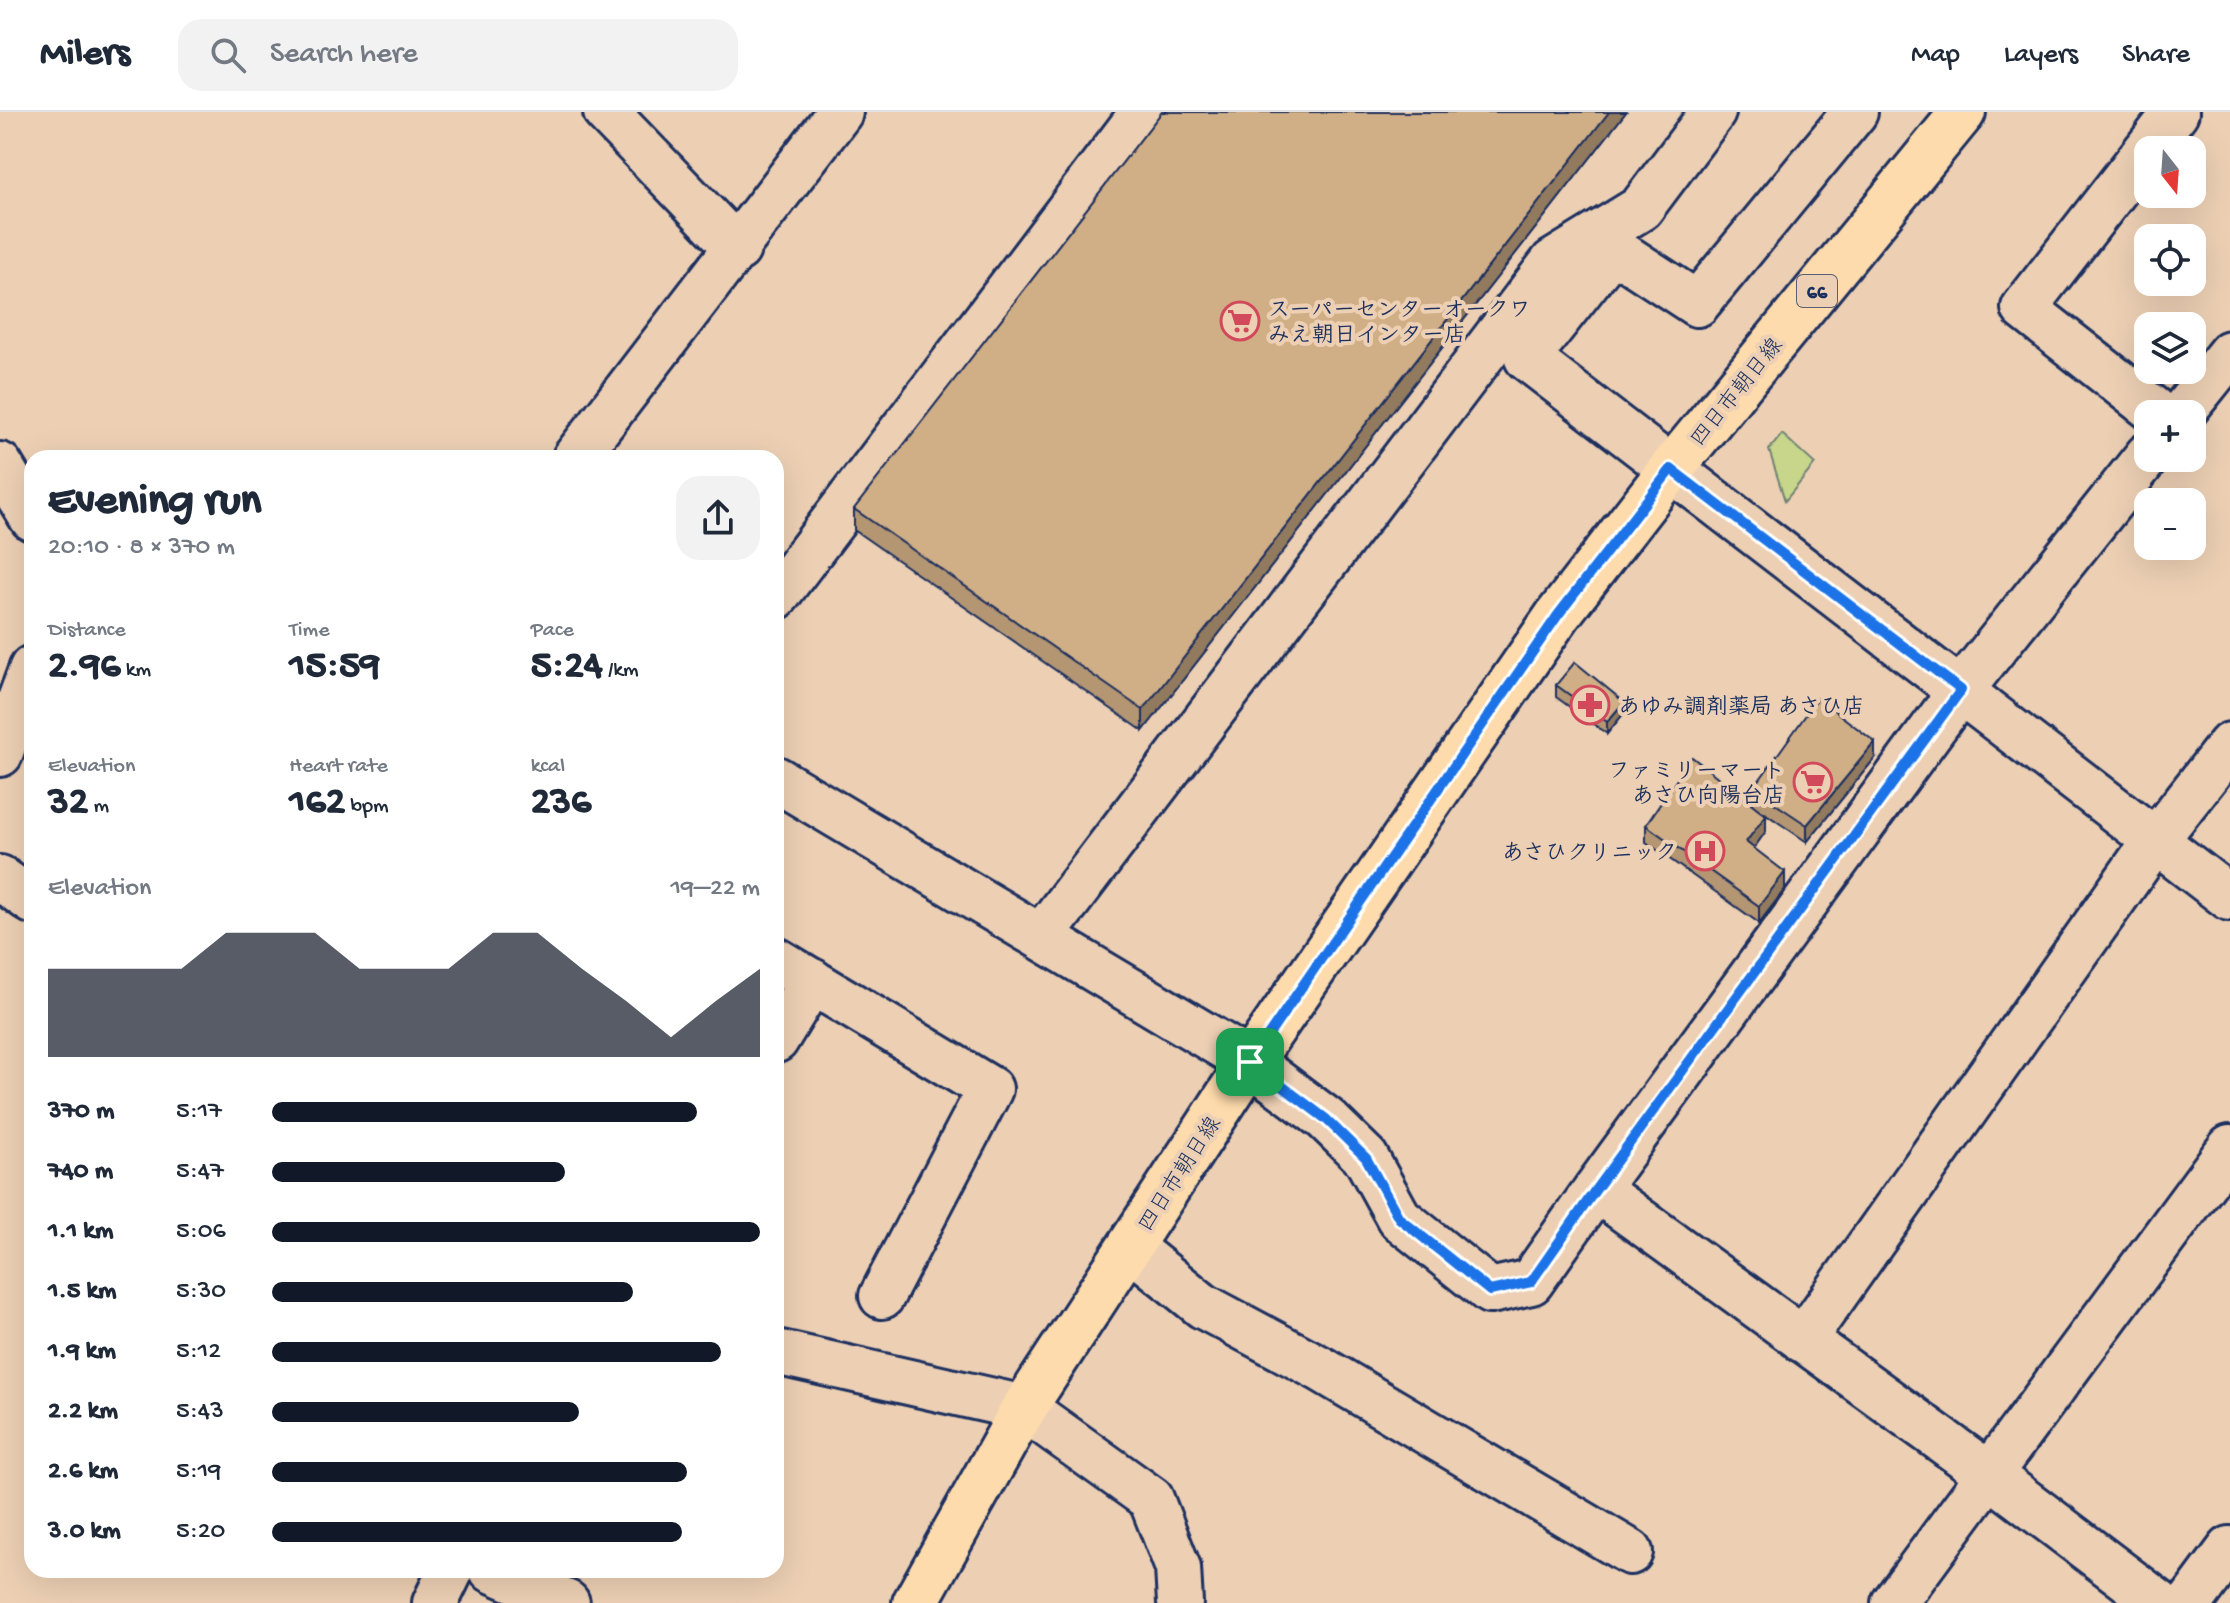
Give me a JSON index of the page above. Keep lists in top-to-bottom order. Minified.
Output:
{"streets":{"main road":["66","四日市朝日線"]},"places":{"supermarket":["スーパーセンターオークワ みえ朝日インター店","ファミリーマート あさひ向陽台店"],"pharmacy":["あゆみ調剤薬局 あさひ店"],"hospital":["あさひクリニック"]},"north":"bottom","page":{"header":"Milers","search":"Search here","nav":["Map","Layers","Share"],"map_buttons":["+","−"],"heading":["Evening run","20:10 · 8 × 370 m"],"stats":[["Distance","2.96 km"],["Time","15:59"],["Pace","5:24 /km"],["Elevation","32 m"],["Heart rate","162 bpm"],["kcal","236"]],"chart":["Elevation","19–22 m"],"list":[{"name":"370 m","note":"5:17"},{"name":"740 m","note":"5:47"},{"name":"1.1 km","note":"5:06"},{"name":"1.5 km","note":"5:30"},{"name":"1.9 km","note":"5:12"},{"name":"2.2 km","note":"5:43"},{"name":"2.6 km","note":"5:19"},{"name":"3.0 km","note":"5:20"}]}}
